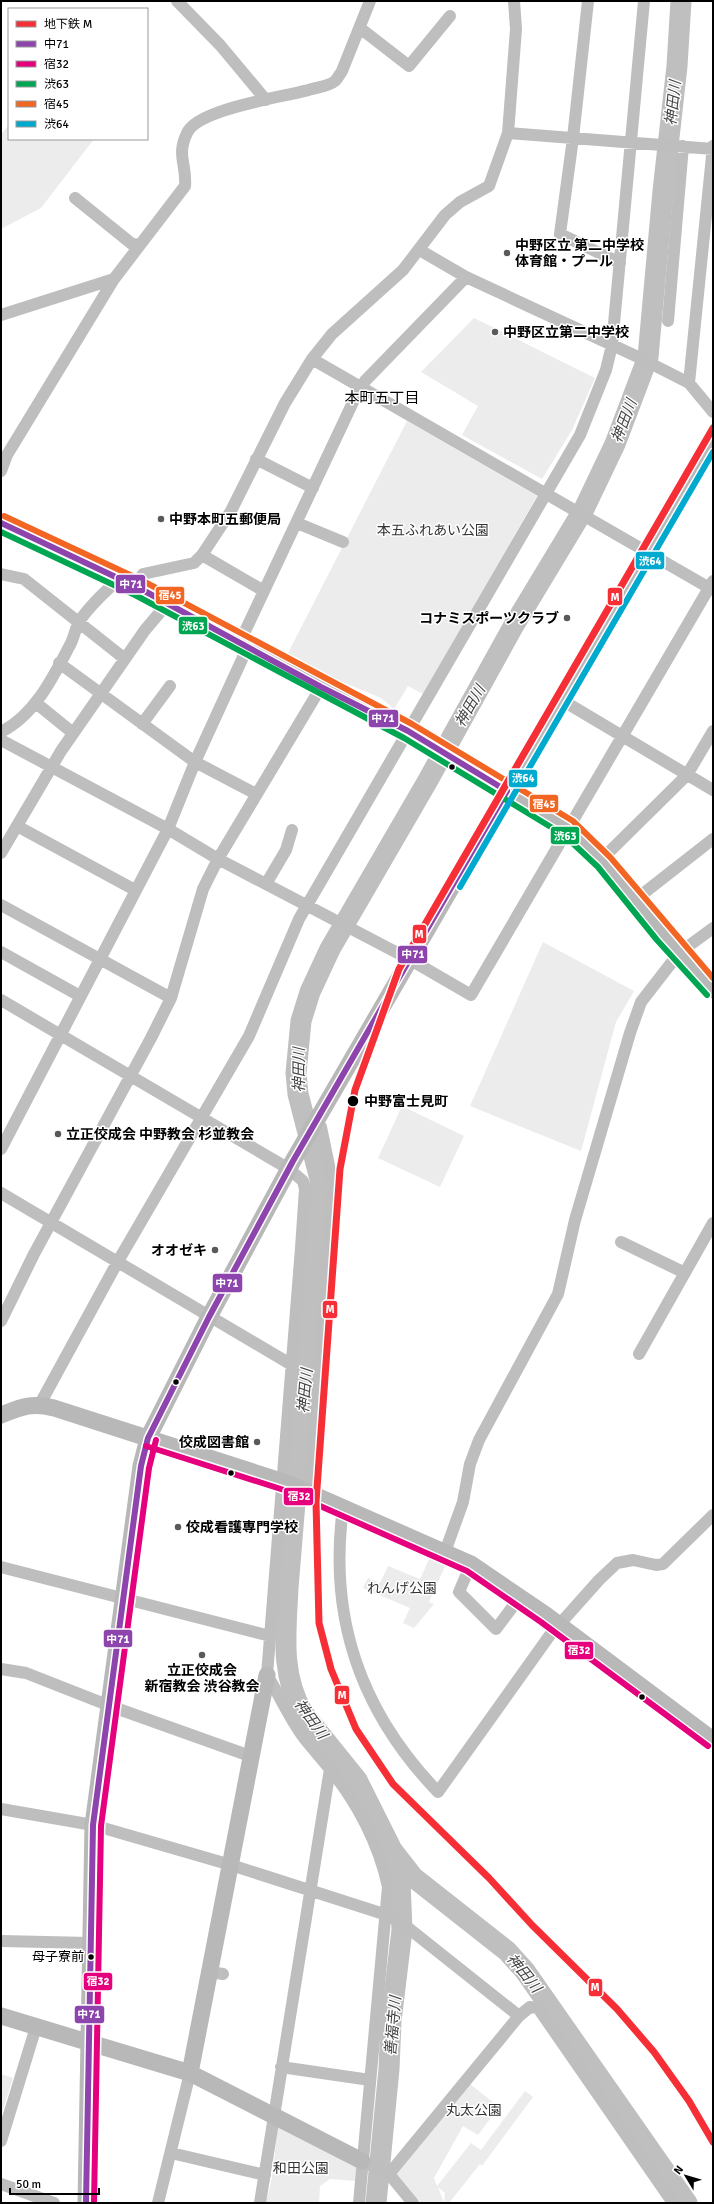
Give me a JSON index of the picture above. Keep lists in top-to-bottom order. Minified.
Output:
{"districts":["本町五丁目"],"water":["神田川","善福寺川"],"parks":["本五ふれあい公園","れんげ公園","丸太公園","和田公園"],"places":["中野区立 第二中学校 体育館・プール","中野区立第二中学校","中野本町五郵便局","コナミスポーツクラブ","中野富士見町","立正佼成会 中野教会 杉並教会","オオゼキ","佼成図書館","佼成看護専門学校","立正佼成会 新宿教会 渋谷教会","母子寮前"],"lines":["metro line M","transit line 渋64","transit line 宿45","transit line 中71","transit line 渋63","transit line 宿32"],"legend":["地下鉄 M","中71","宿32","渋63","宿45","渋64"],"scale_bar":"50 m","north":"top left"}
